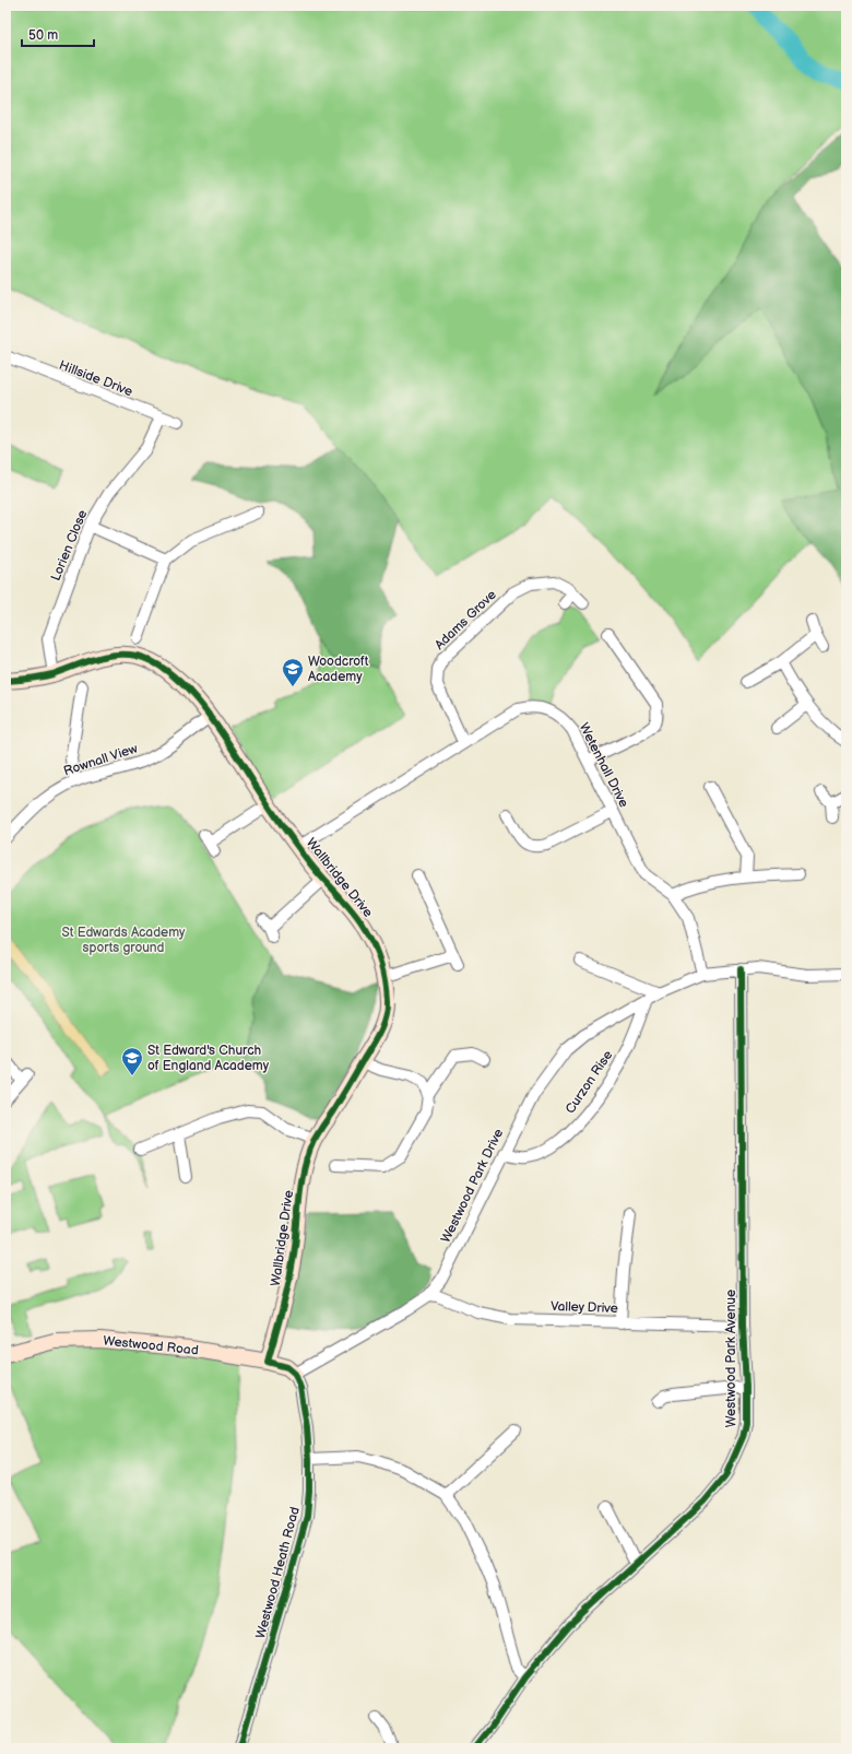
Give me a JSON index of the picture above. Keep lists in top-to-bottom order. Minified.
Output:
{"streets":{"street":["Hillside Drive","Lorien Close","Adams Grove","Rownall View","Wetenhall Drive","Wallbridge Drive","Curzon Rise","Westwood Park Drive","Valley Drive","Westwood Road","Westwood Park Avenue","Westwood Heath Road"]},"crossings":[["Hillside Drive","Lorien Close"],["Lorien Close","Wallbridge Drive"],["Adams Grove","Wetenhall Drive"],["Rownall View","Wallbridge Drive"],["Wetenhall Drive","Wallbridge Drive"],["Wetenhall Drive","Westwood Park Drive"],["Wallbridge Drive","Westwood Road"],["Curzon Rise","Westwood Park Drive"],["Westwood Park Drive","Valley Drive"],["Westwood Park Drive","Westwood Road"],["Westwood Park Drive","Westwood Park Avenue"],["Westwood Park Drive","Westwood Heath Road"],["Valley Drive","Westwood Park Avenue"],["Westwood Road","Westwood Heath Road"]],"parks":["St Edwards Academy sports ground"],"places":{"school or university":["Woodcroft Academy","St Edward's Church of England Academy"]},"scale_bar":"50 m"}
